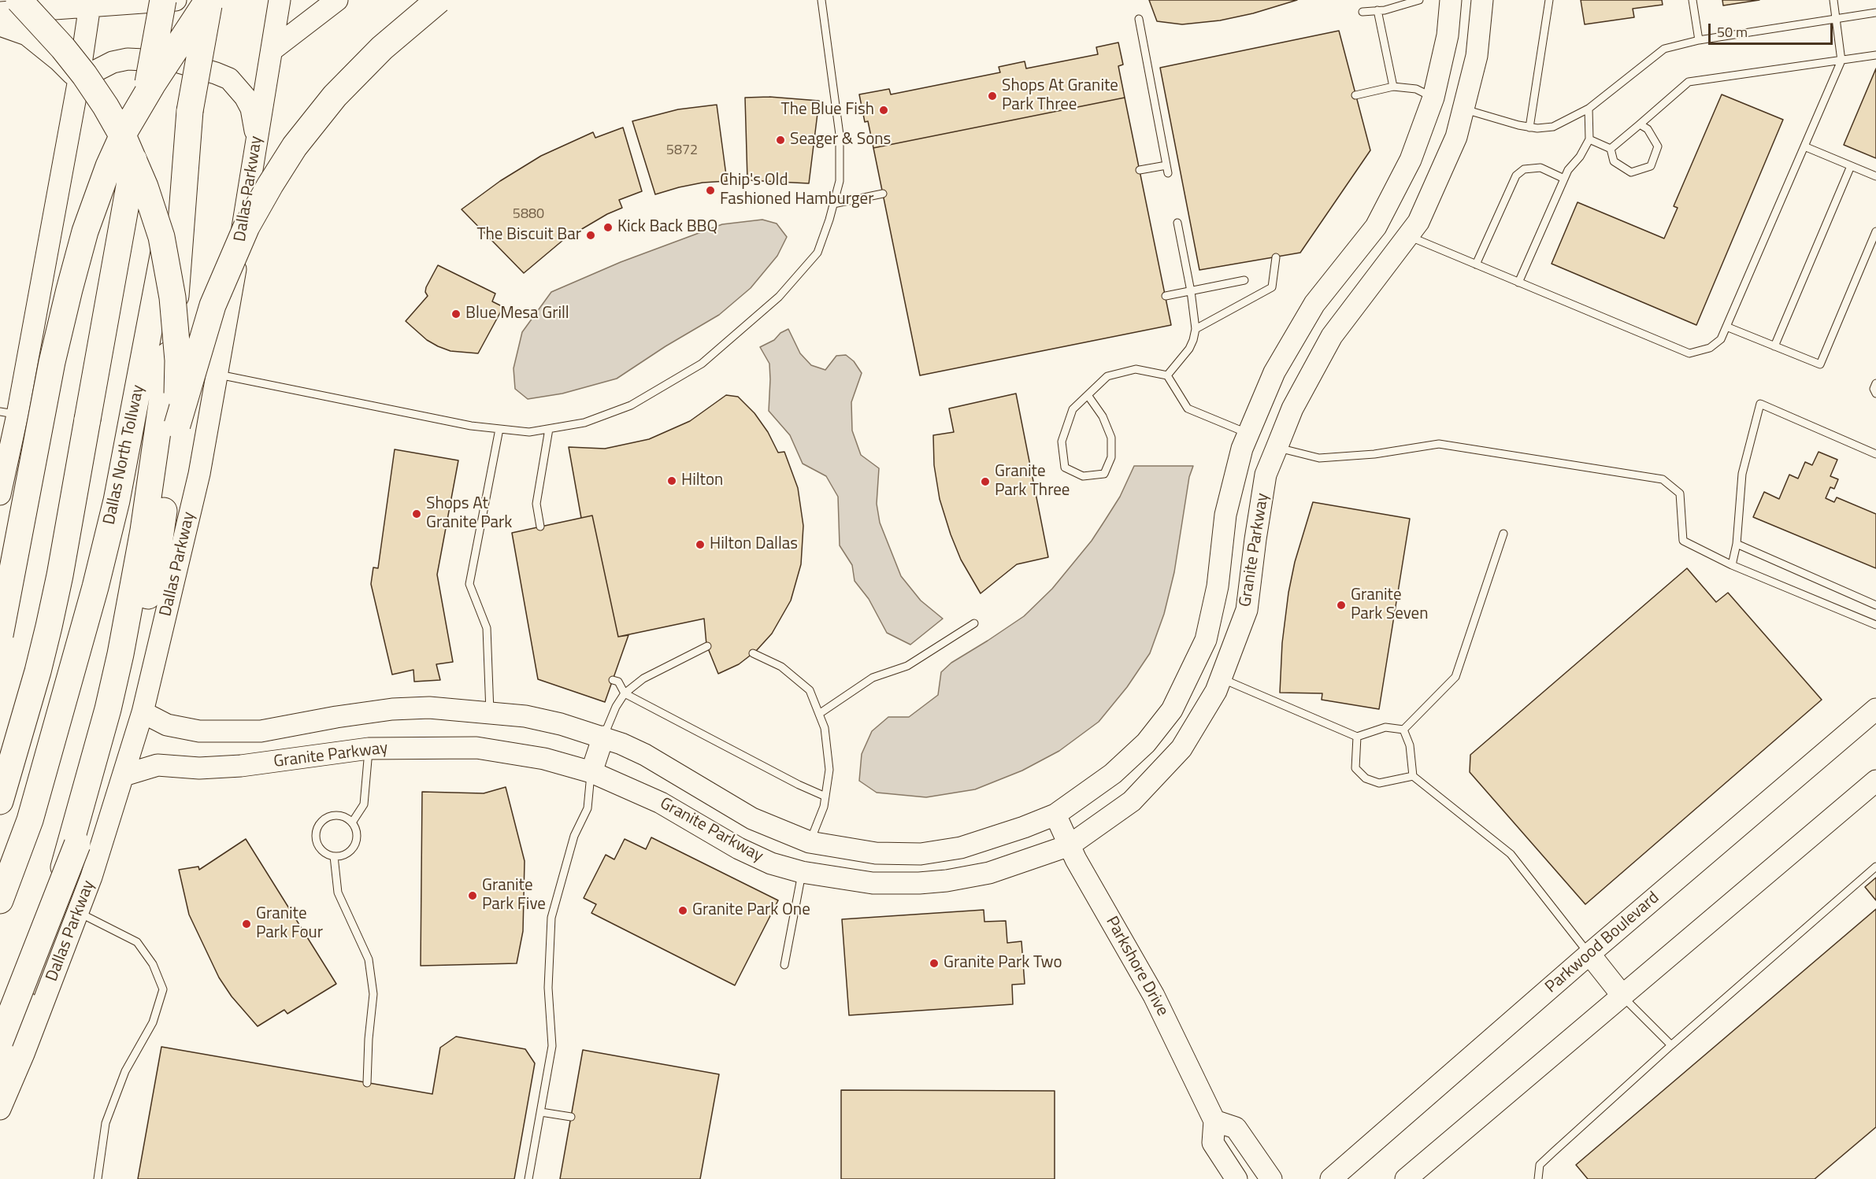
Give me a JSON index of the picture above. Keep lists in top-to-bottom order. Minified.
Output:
{"streets":{"highway":["Dallas North Tollway"],"street":["Dallas Parkway","Granite Parkway","Parkwood Boulevard","Parkshore Drive"]},"crossings":[["Dallas Parkway","Granite Parkway"],["Granite Parkway","Parkshore Drive"]],"places":["Shops At Granite Park Three","The Blue Fish","Seager & Sons","Chip's Old Fashioned Hamburger","Kick Back BBQ","The Biscuit Bar","Blue Mesa Grill","Hilton","Granite Park Three","Shops At Granite Park","Hilton Dallas","Granite Park Seven","Granite Park Five","Granite Park One","Granite Park Four","Granite Park Two"],"house_numbers":["5872","5880"],"scale_bar":"50 m"}
